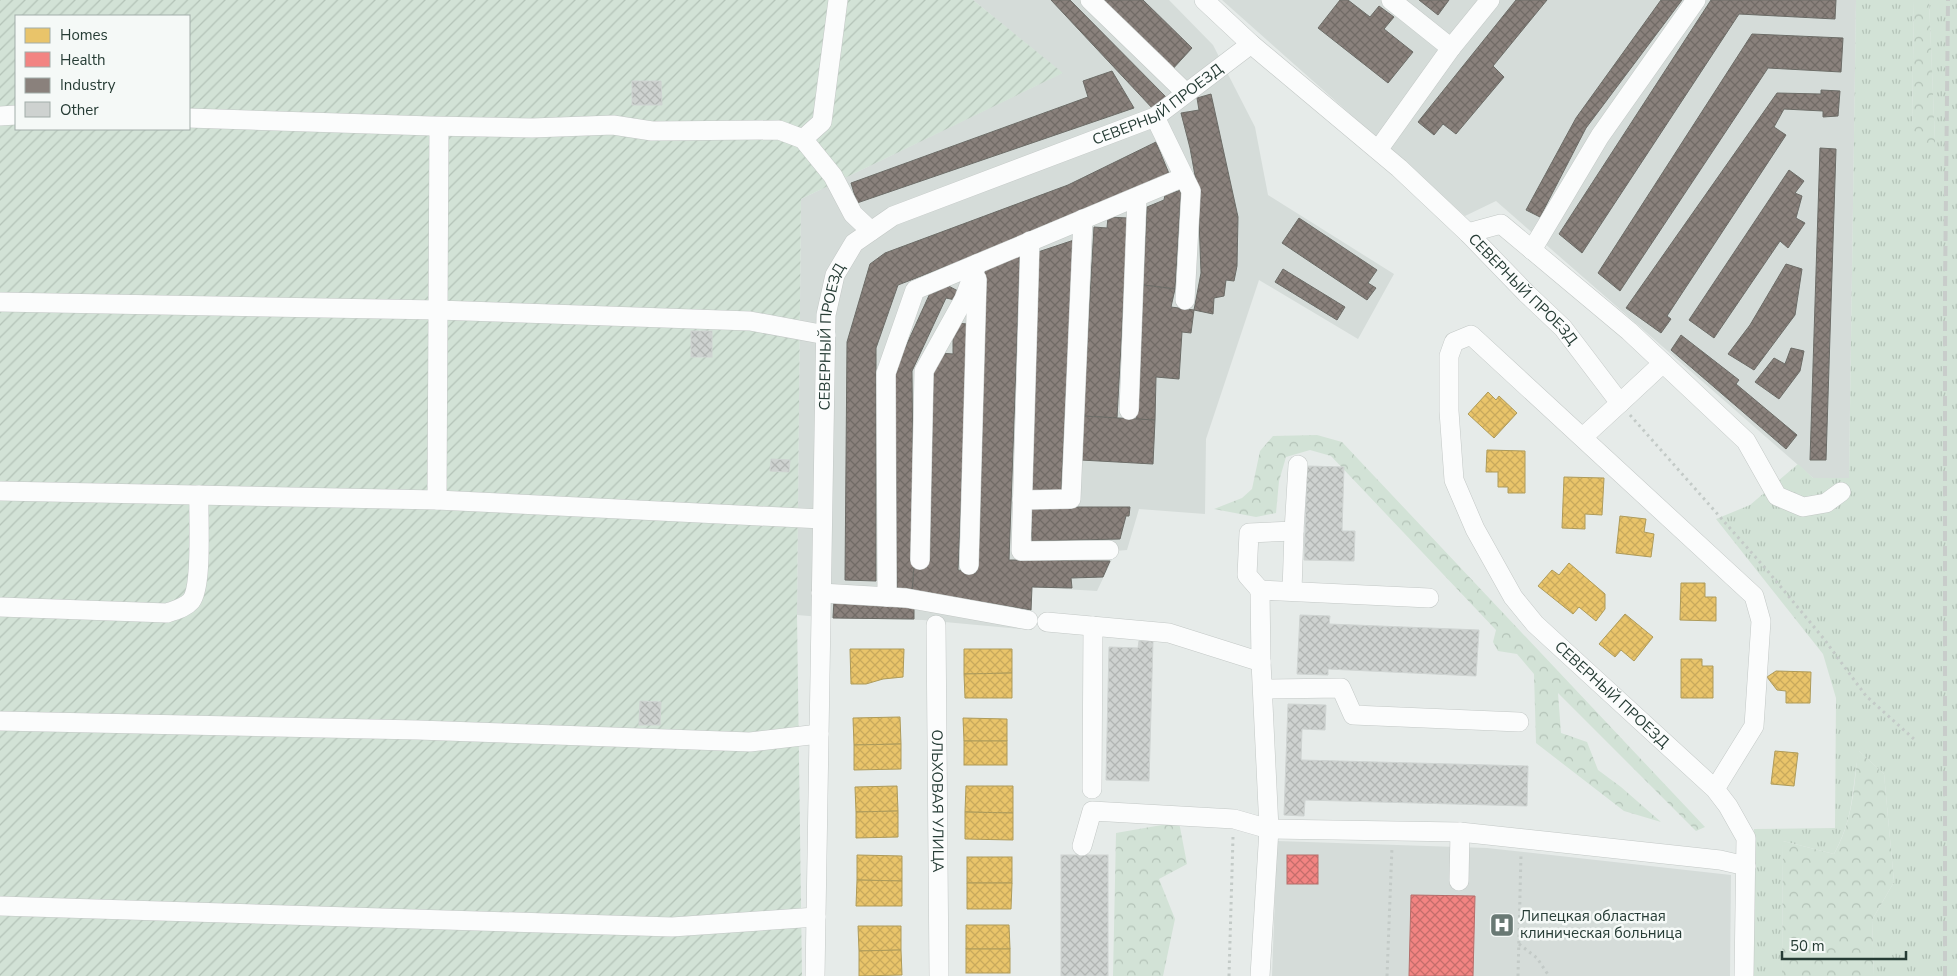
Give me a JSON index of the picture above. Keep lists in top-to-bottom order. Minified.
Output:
{"streets":{"street":["СЕВЕРНЫЙ ПРОЕЗД","ОЛЬХОВАЯ УЛИЦА"]},"places":{"hospital":["Липецкая областная клиническая больница"]},"legend":["Homes","Health","Industry","Other"],"scale_bar":"50 m"}
